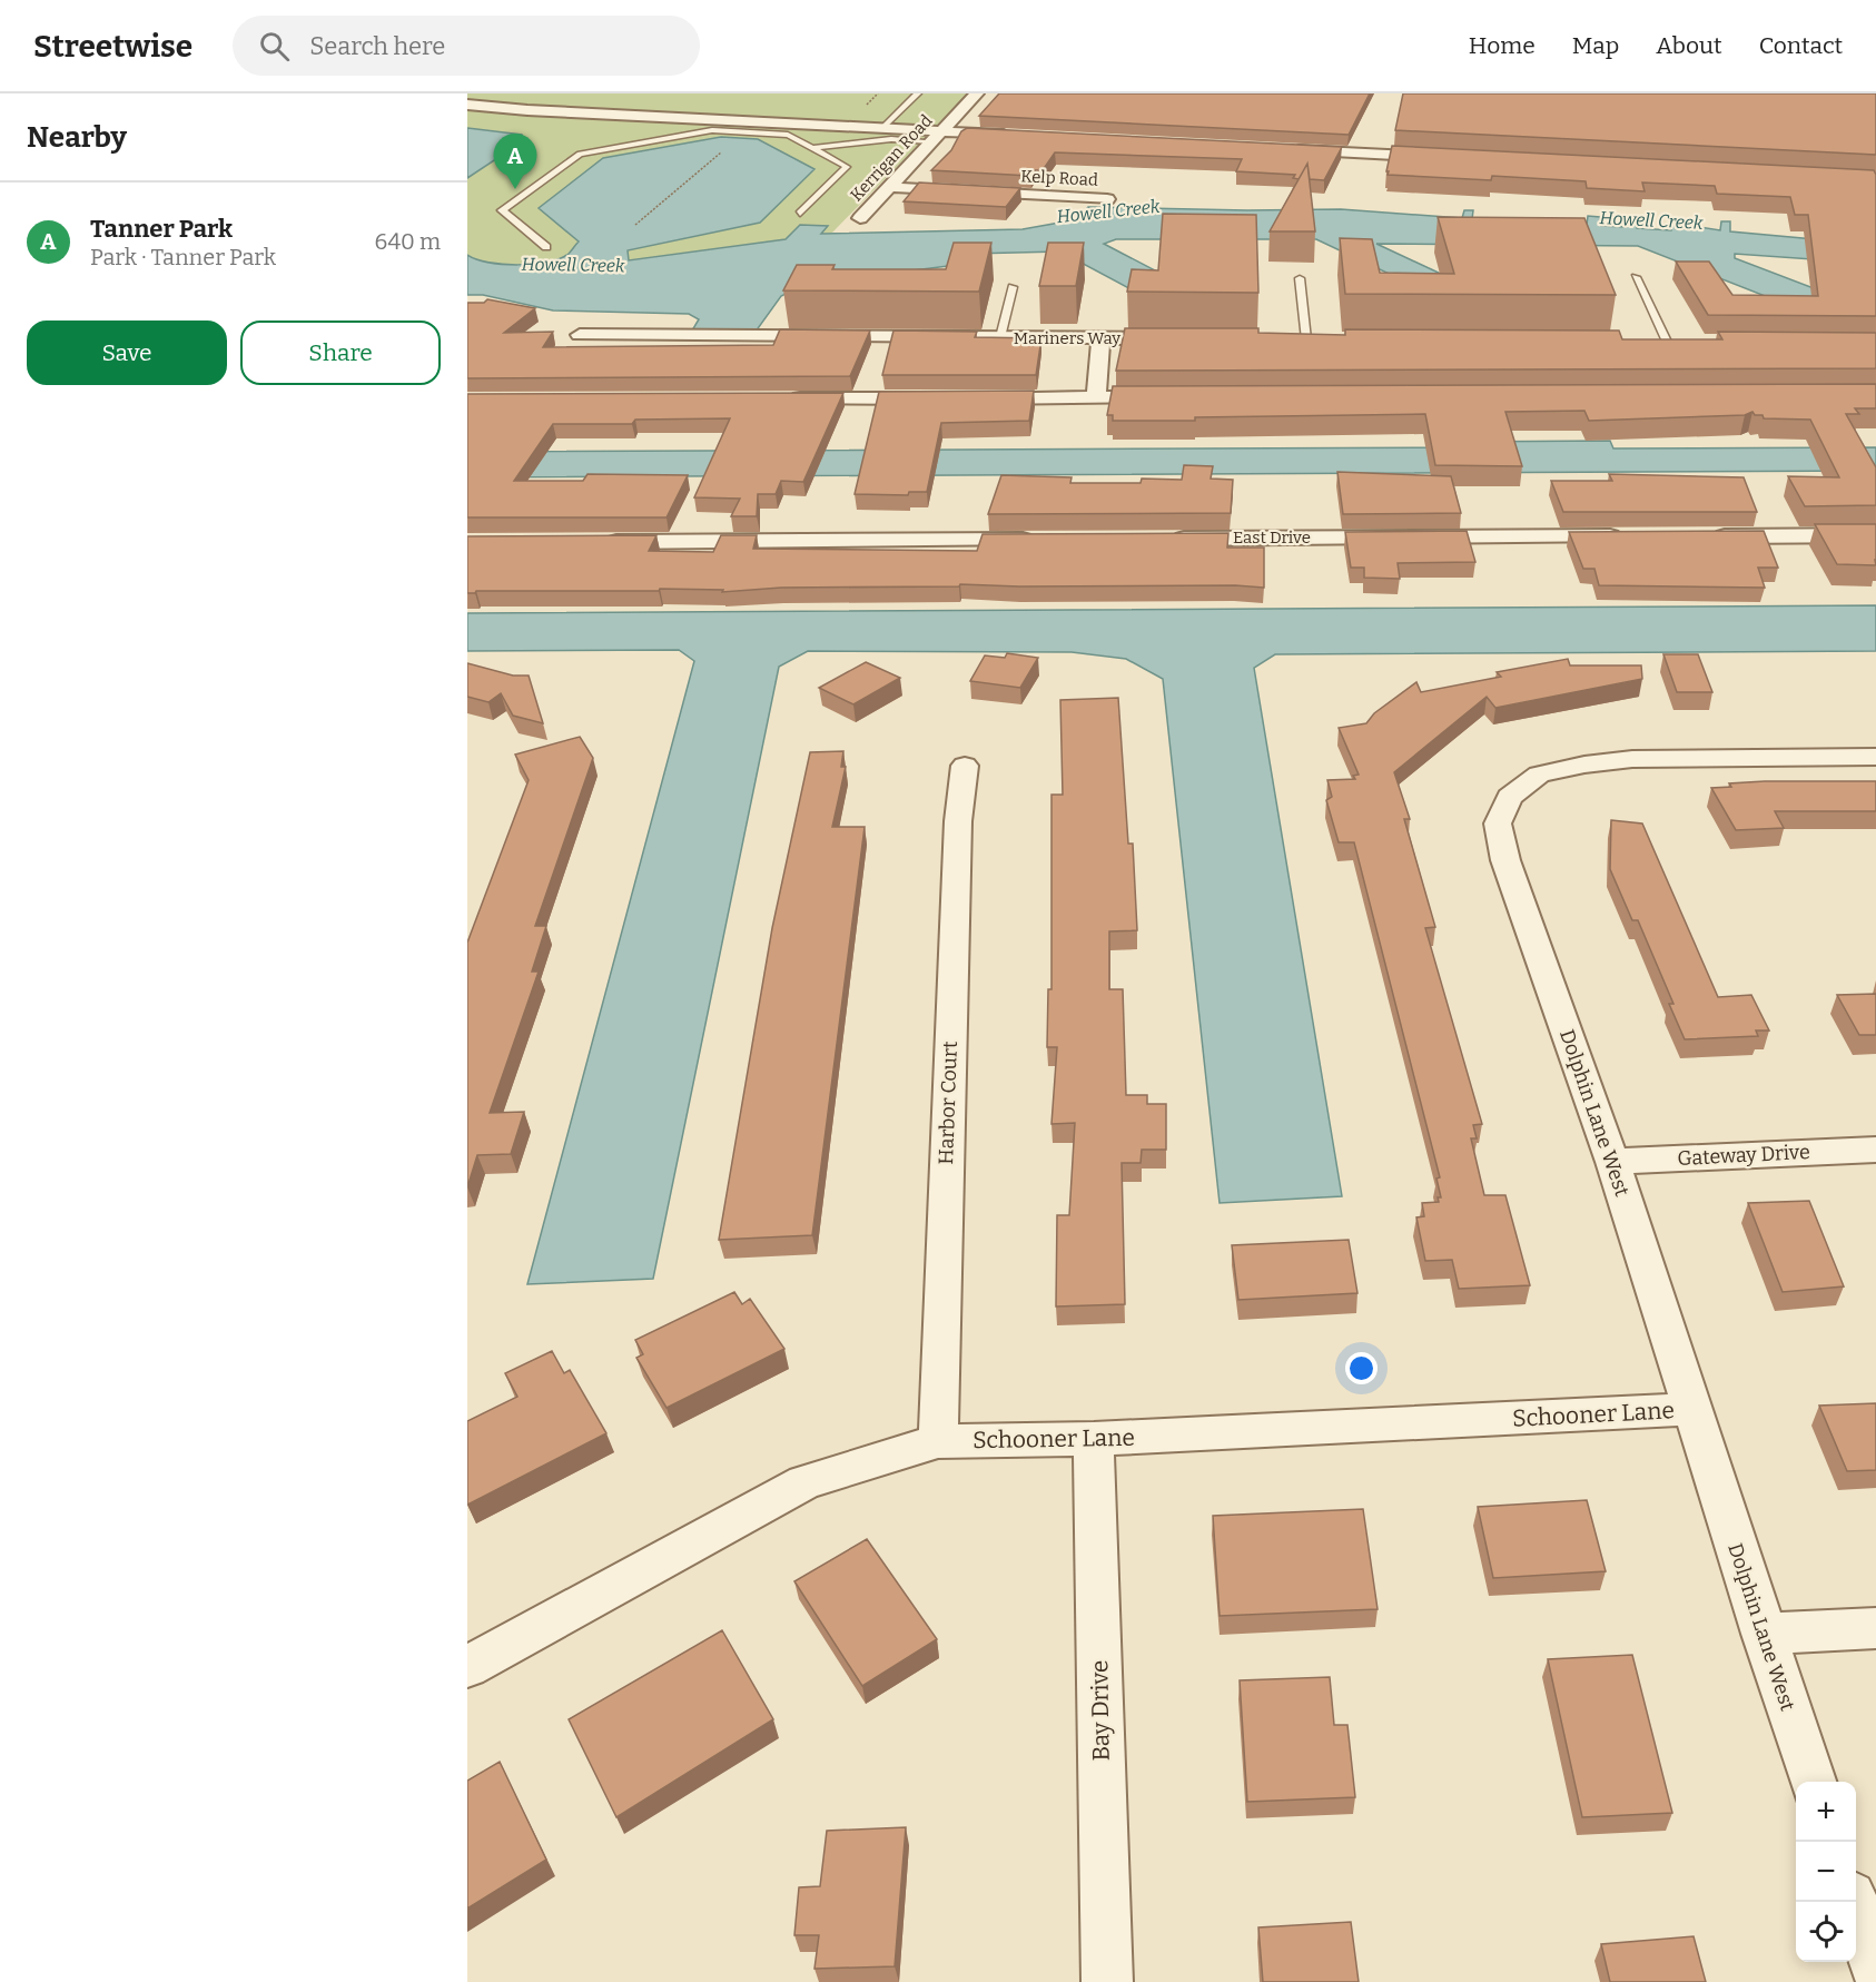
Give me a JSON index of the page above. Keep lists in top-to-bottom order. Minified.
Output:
{"streets":{"street":["Kerrigan Road","Kelp Road","Mariners Way","East Drive","Harbor Court","Dolphin Lane West","Gateway Drive","Schooner Lane","Bay Drive"]},"crossings":[["Kerrigan Road","Kelp Road"],["Harbor Court","Schooner Lane"],["Dolphin Lane West","Gateway Drive"],["Dolphin Lane West","Schooner Lane"],["Schooner Lane","Bay Drive"]],"water":["Howell Creek"],"page":{"header":"Streetwise","search":"Search here","nav":["Home","Map","About","Contact"],"heading":"Nearby","pins":"A","list":[{"mark":"A","name":"Tanner Park","note":"Park · Tanner Park","value":"640 m"}],"buttons":["Save","Share"],"map_buttons":["+","−"]}}
